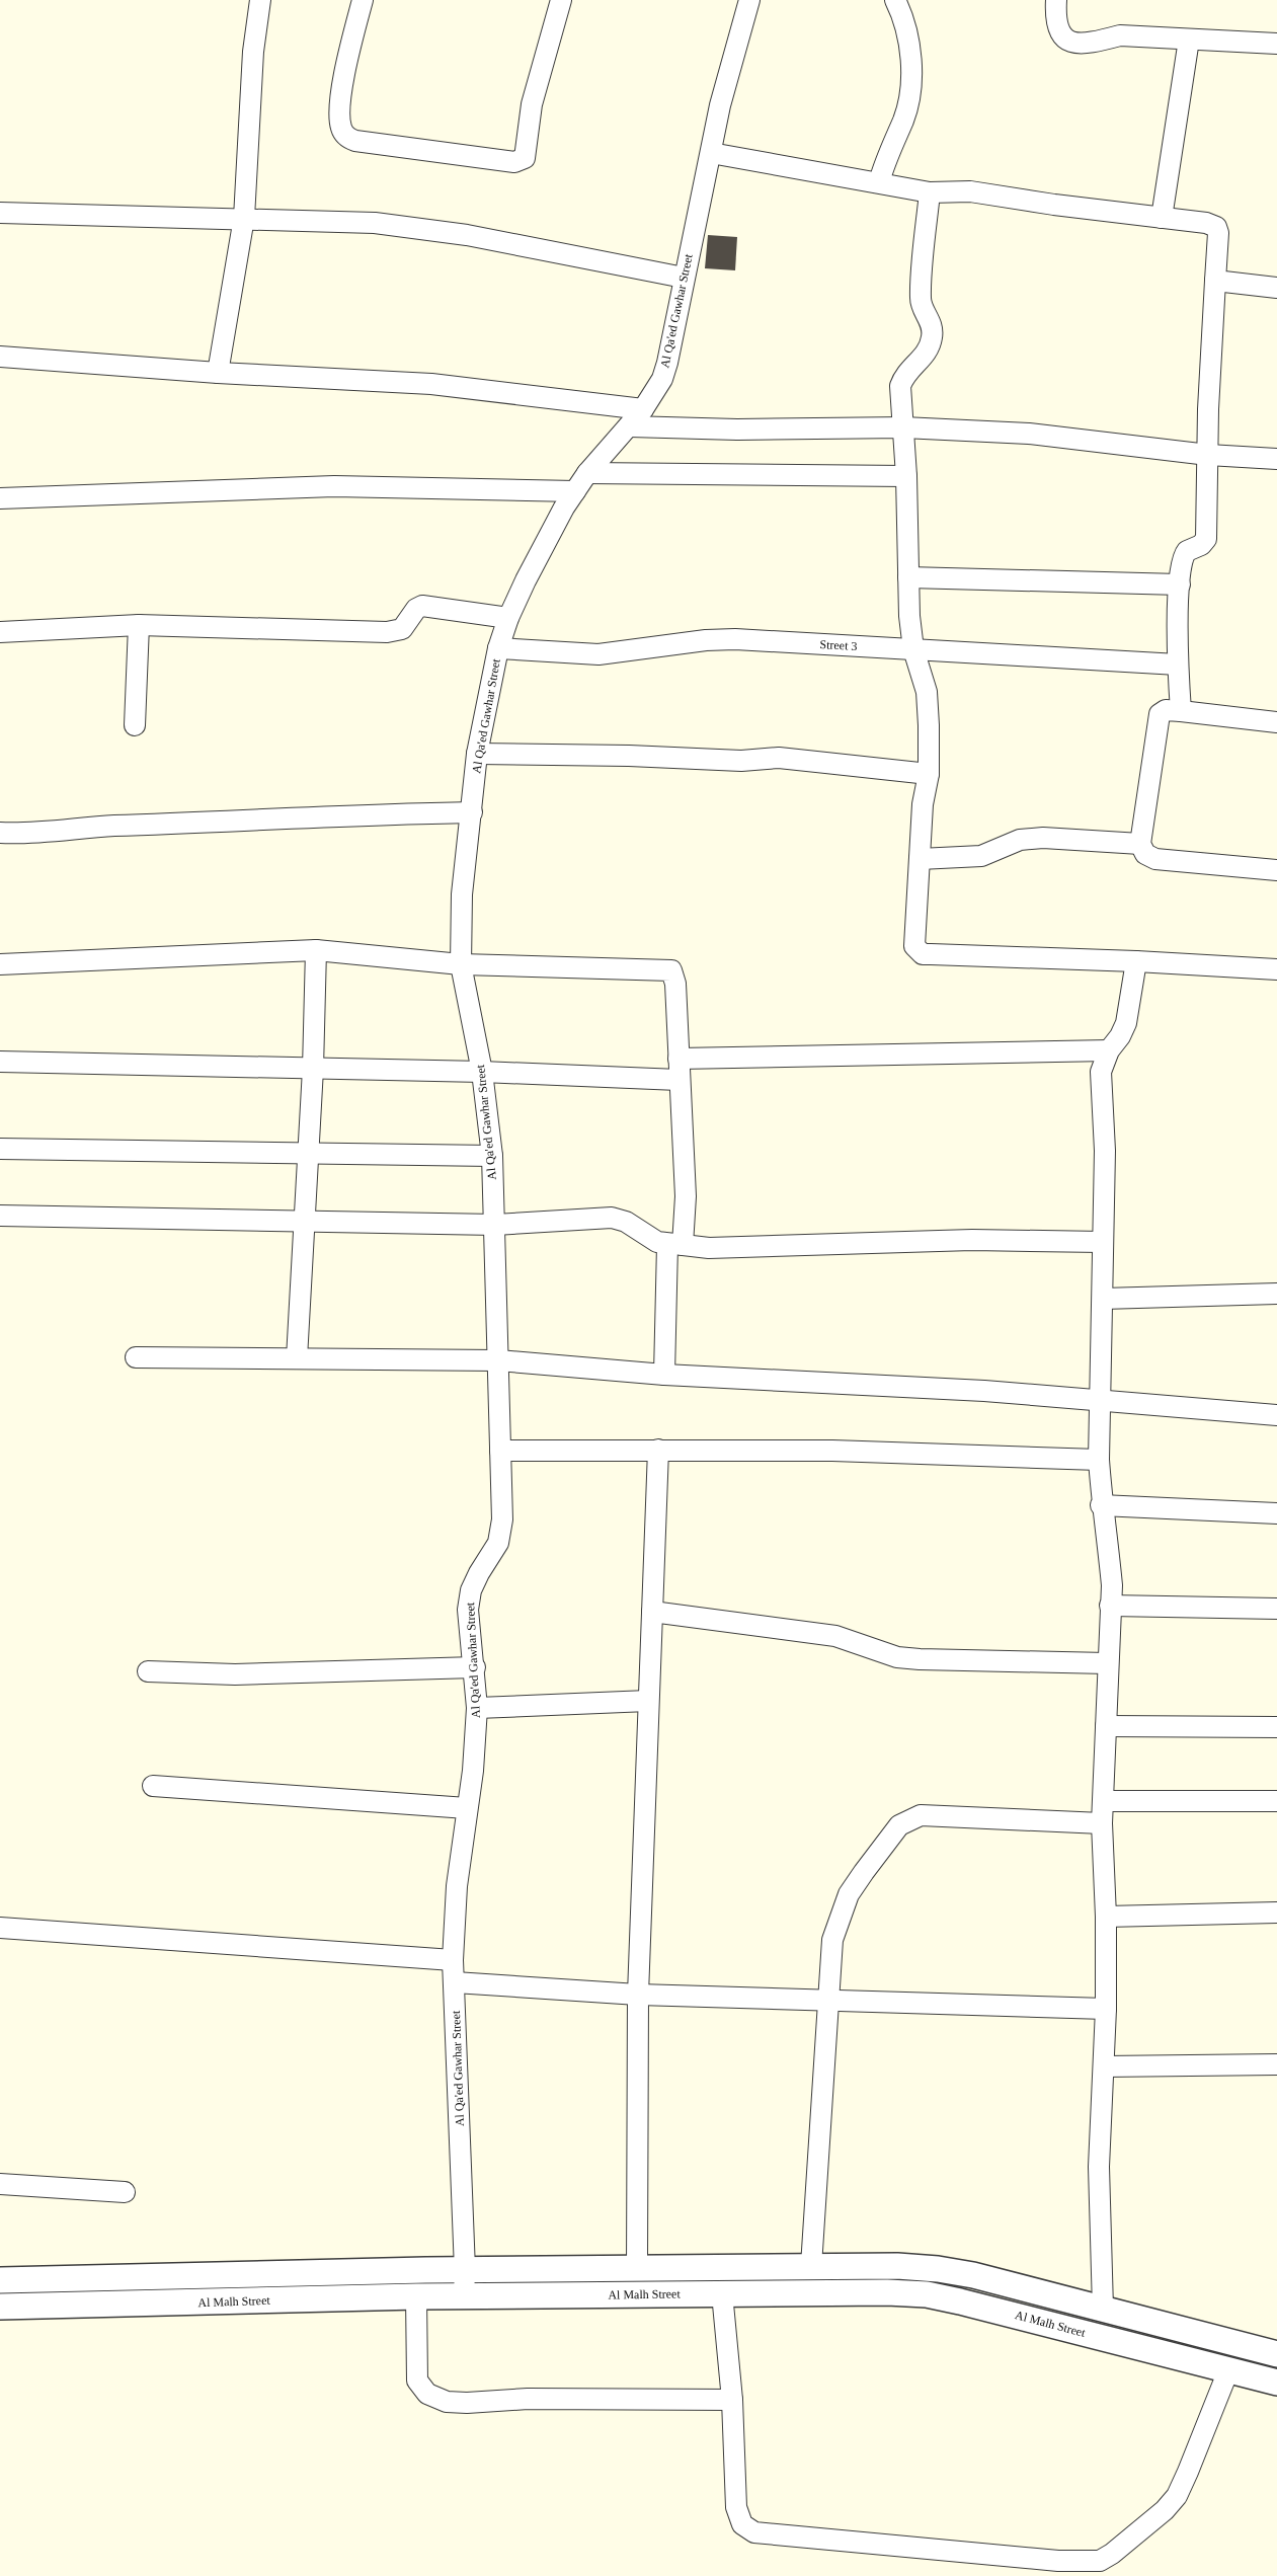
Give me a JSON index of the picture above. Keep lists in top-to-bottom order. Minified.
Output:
{"streets":{"street":["Al Qa'ed Gawhar Street","Street 3","Al Malh Street"]},"crossings":[["Al Qa'ed Gawhar Street","Street 3"],["Al Qa'ed Gawhar Street","Al Malh Street"]]}
